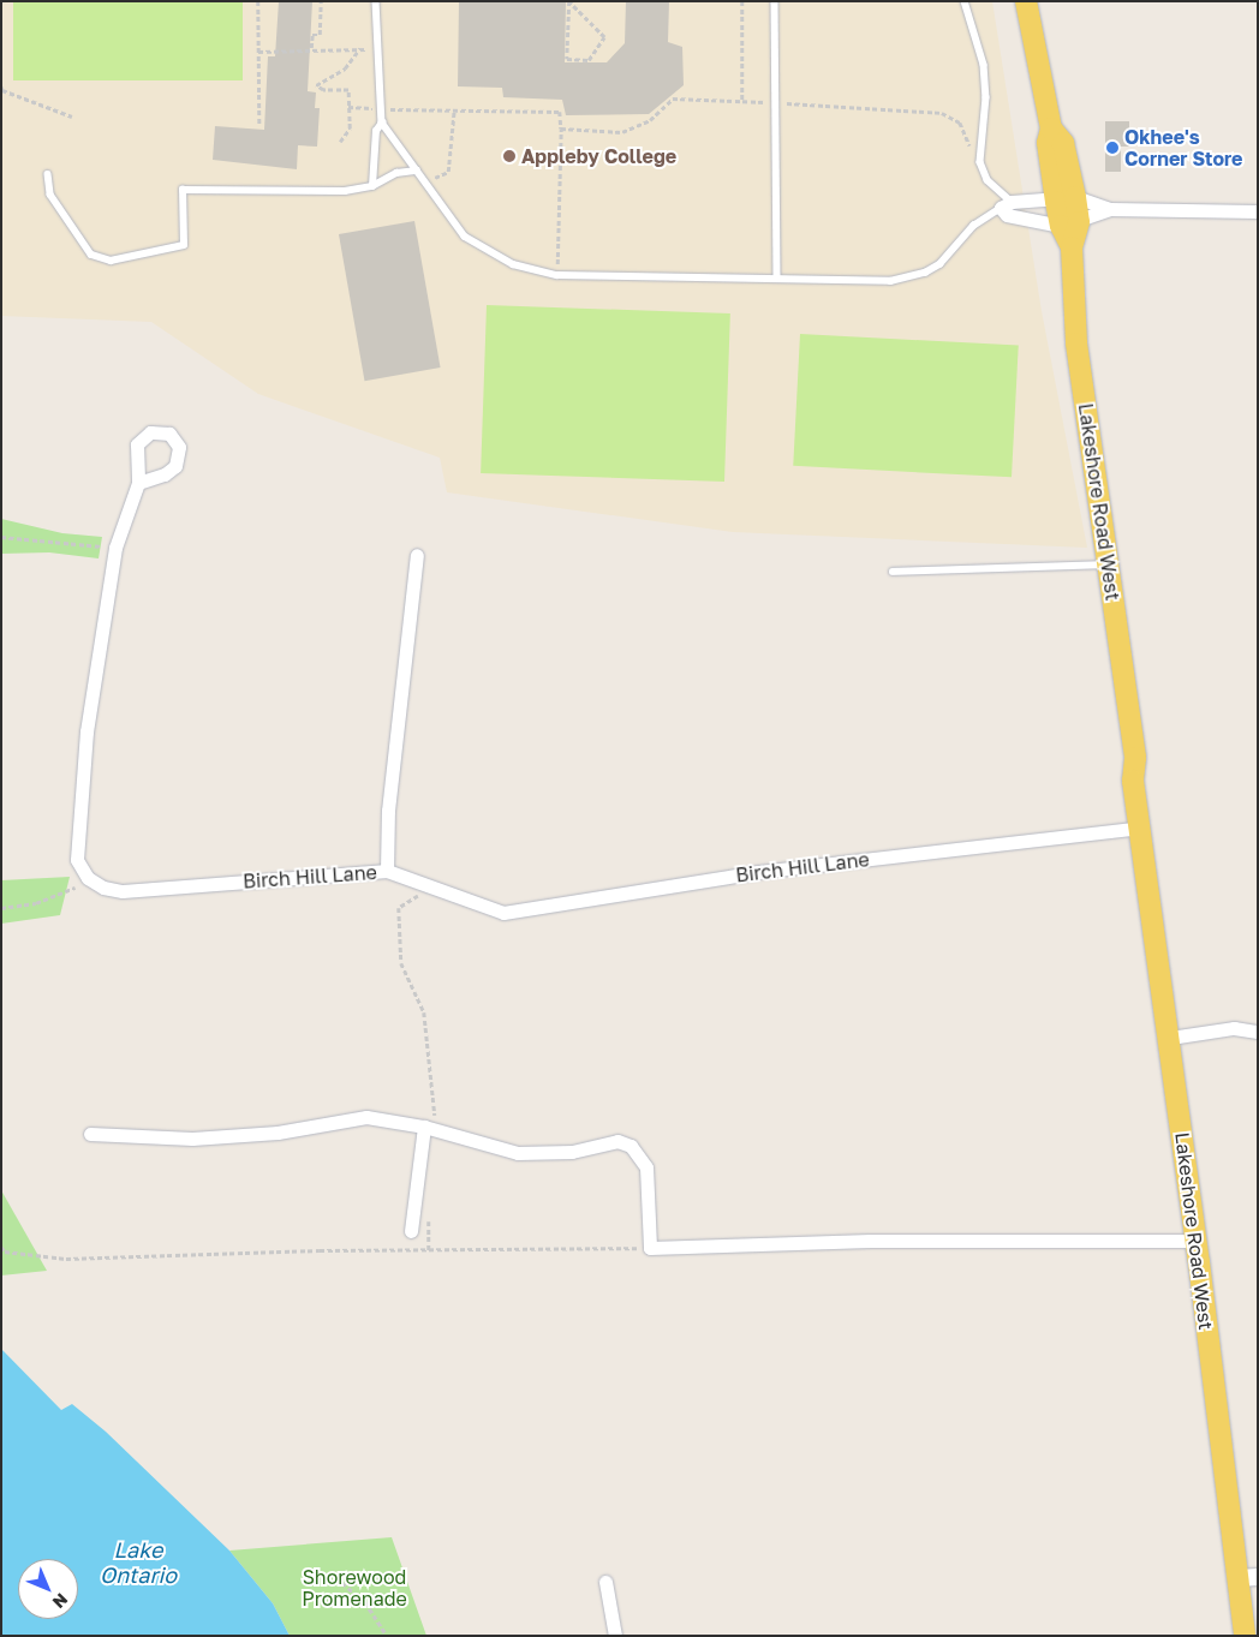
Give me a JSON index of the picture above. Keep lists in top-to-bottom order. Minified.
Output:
{"streets":{"main road":["Lakeshore Road West"],"street":["Birch Hill Lane"]},"crossings":[["Lakeshore Road West","Birch Hill Lane"]],"water":["Lake Ontario"],"parks":["Shorewood Promenade"],"places":["Okhee's Corner Store","Appleby College"],"north":"bottom right"}
